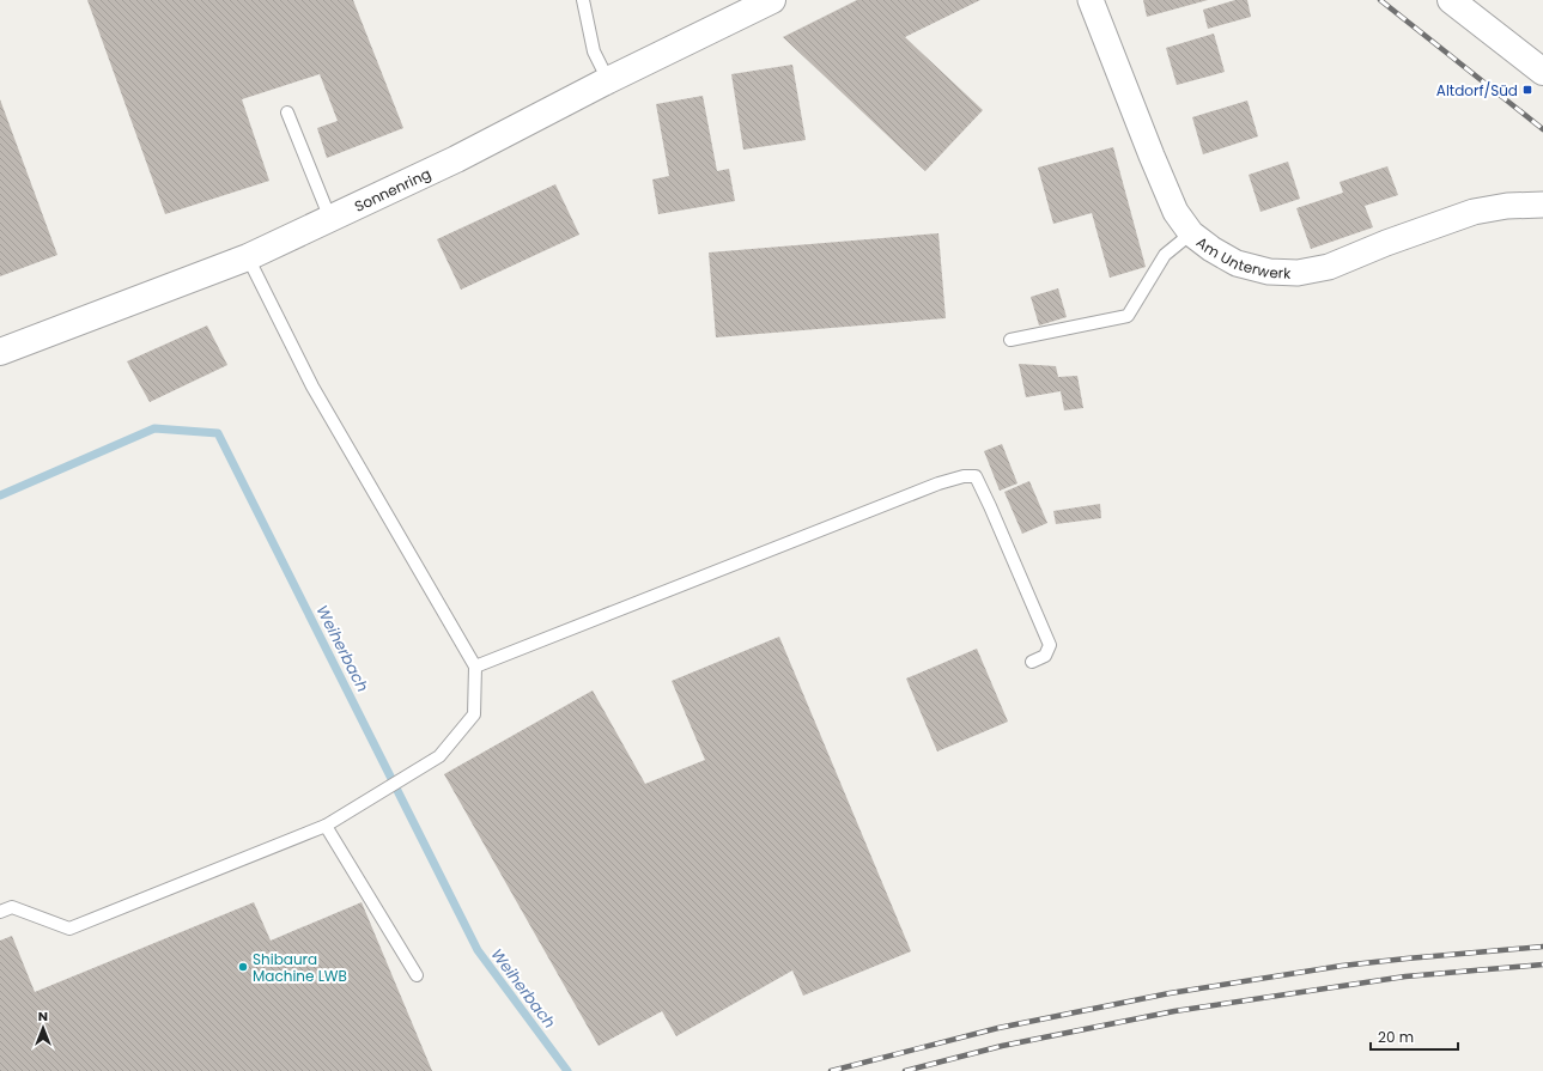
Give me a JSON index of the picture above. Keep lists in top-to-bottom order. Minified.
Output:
{"streets":{"street":["Sonnenring","Am Unterwerk"]},"water":["Weiherbach"],"places":{"transit":["Altdorf/Süd"],"other":["Shibaura Machine LWB"]},"scale_bar":"20 m","north":"top"}
